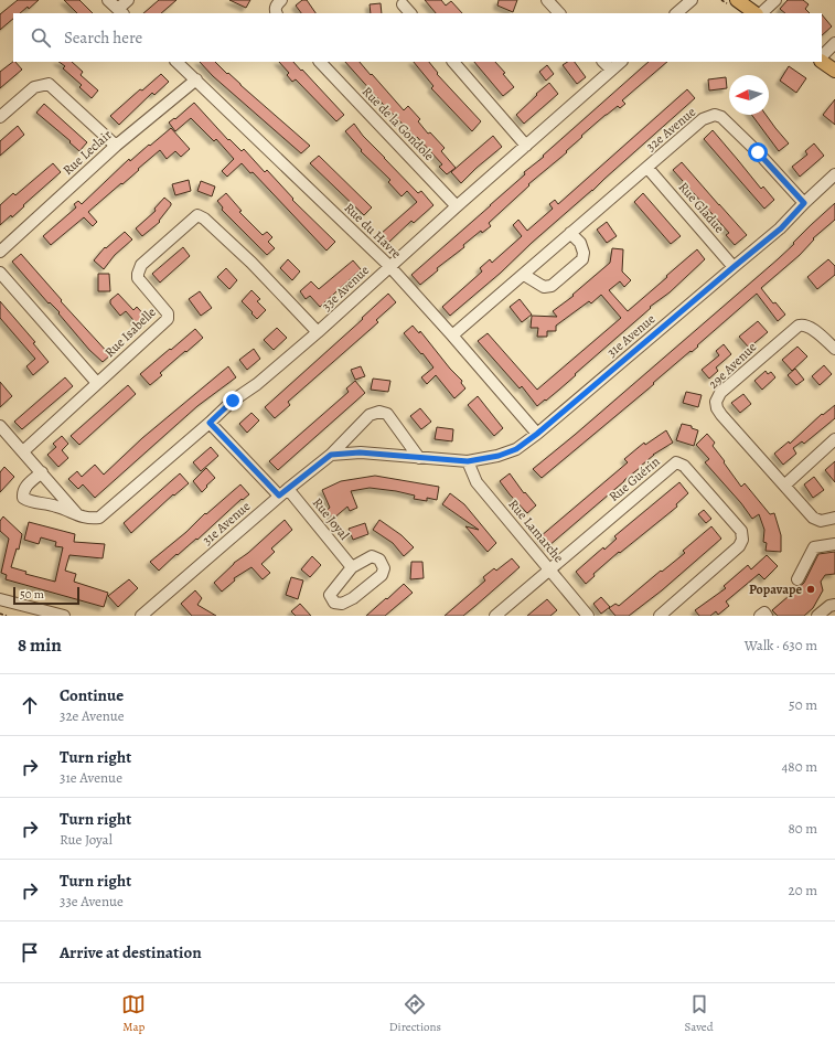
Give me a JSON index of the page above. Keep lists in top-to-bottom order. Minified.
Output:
{"streets":{"street":["Rue de la Gondole","32e Avenue","Rue Leclair","Rue Gladue","Rue du Havre","33e Avenue","Rue Isabelle","31e Avenue","29e Avenue","Rue Guérin","Rue Joyal","Rue Lamarche"]},"crossings":[["Rue de la Gondole","33e Avenue"],["32e Avenue","Rue Gladue"],["32e Avenue","Rue du Havre"],["32e Avenue","31e Avenue"],["Rue Leclair","Rue du Havre"],["Rue Gladue","31e Avenue"],["Rue du Havre","33e Avenue"],["Rue du Havre","31e Avenue"],["33e Avenue","Rue Isabelle"],["33e Avenue","Rue Joyal"],["31e Avenue","Rue Joyal"],["31e Avenue","Rue Lamarche"],["Rue Guérin","Rue Lamarche"]],"places":["Popavape"],"scale_bar":"50 m","north":"left","page":{"search":"Search here","scale":"50 m","heading":["8 min","Walk · 630 m"],"list":[["Continue","32e Avenue","50 m"],["Turn right","31e Avenue","480 m"],["Turn right","Rue Joyal","80 m"],["Turn right","33e Avenue","20 m"],"Arrive at destination"],"nav":["Map","Directions","Saved"]}}
